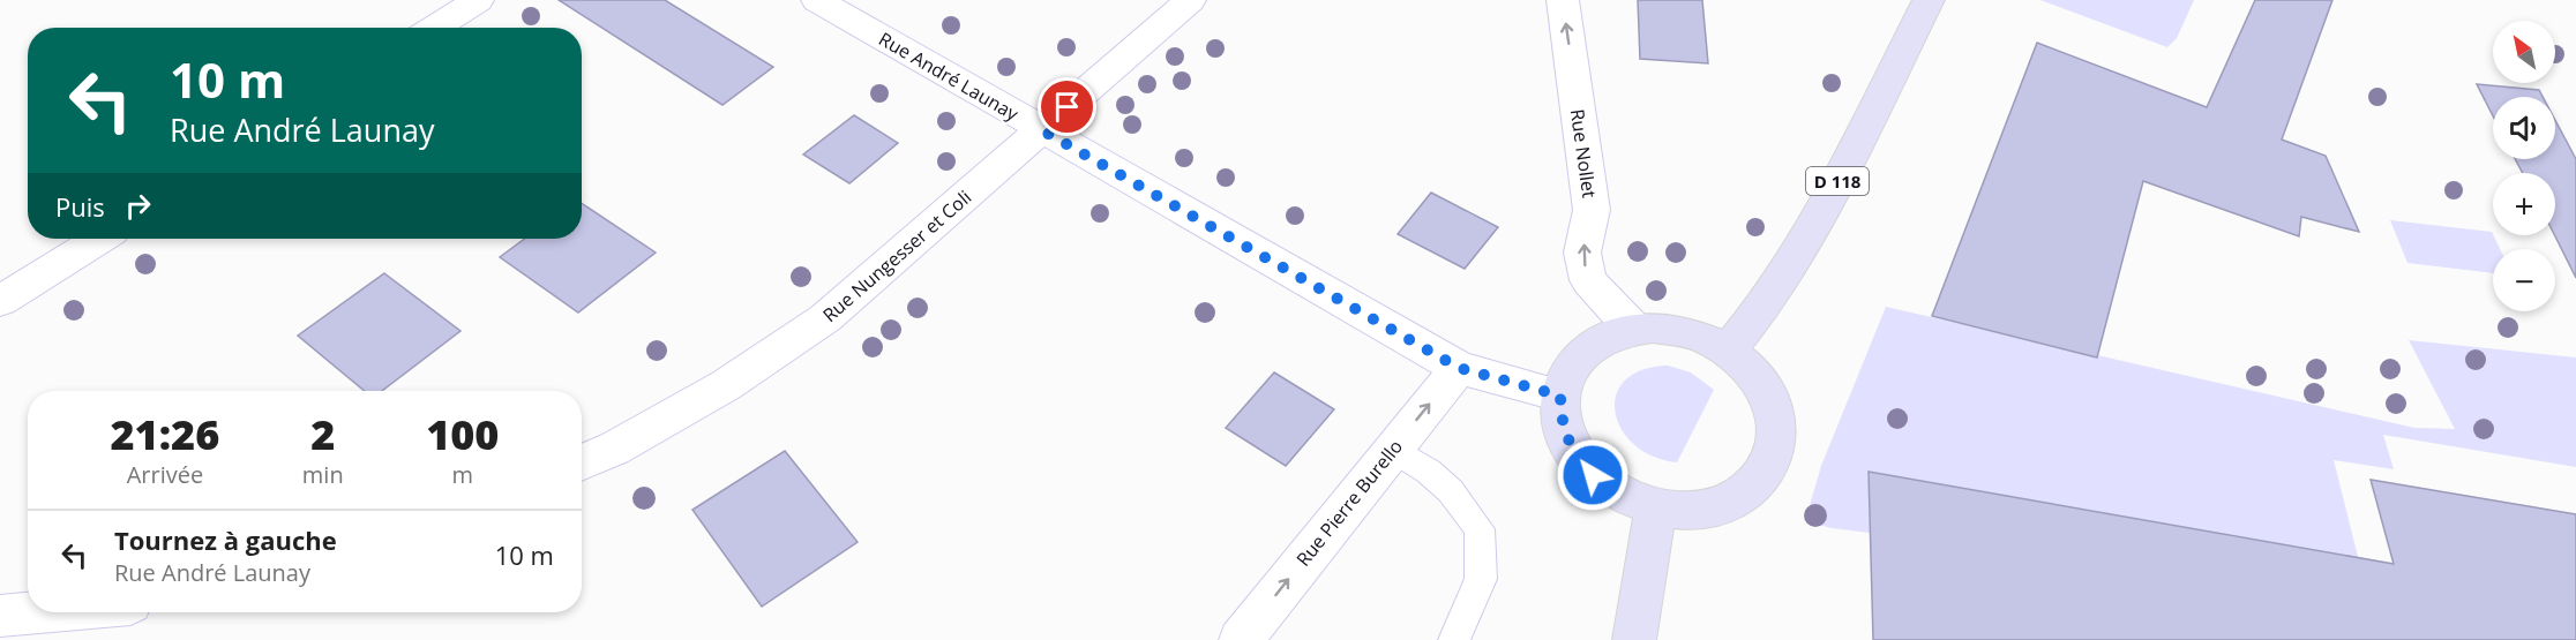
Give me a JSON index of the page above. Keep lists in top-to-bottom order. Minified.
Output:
{"streets":{"main road":["D 118"],"street":["Rue André Launay","Rue Nollet","Rue Nungesser et Coli","Rue Pierre Burello"]},"crossings":[["Rue André Launay","Rue Nollet"],["Rue André Launay","D 118"],["Rue André Launay","Rue Nungesser et Coli"],["Rue André Launay","Rue Pierre Burello"],["Rue Nollet","D 118"]],"one_way":["Rue Nollet","Rue Pierre Burello"],"north":"top left","page":{"map_buttons":["+","−"],"turn":["10 m","Rue André Launay"],"then":"Puis","eta":["21:26","Arrivée","2","min","100","m"],"list":[{"name":"Tournez à gauche","note":"Rue André Launay","value":"10 m"}]}}
